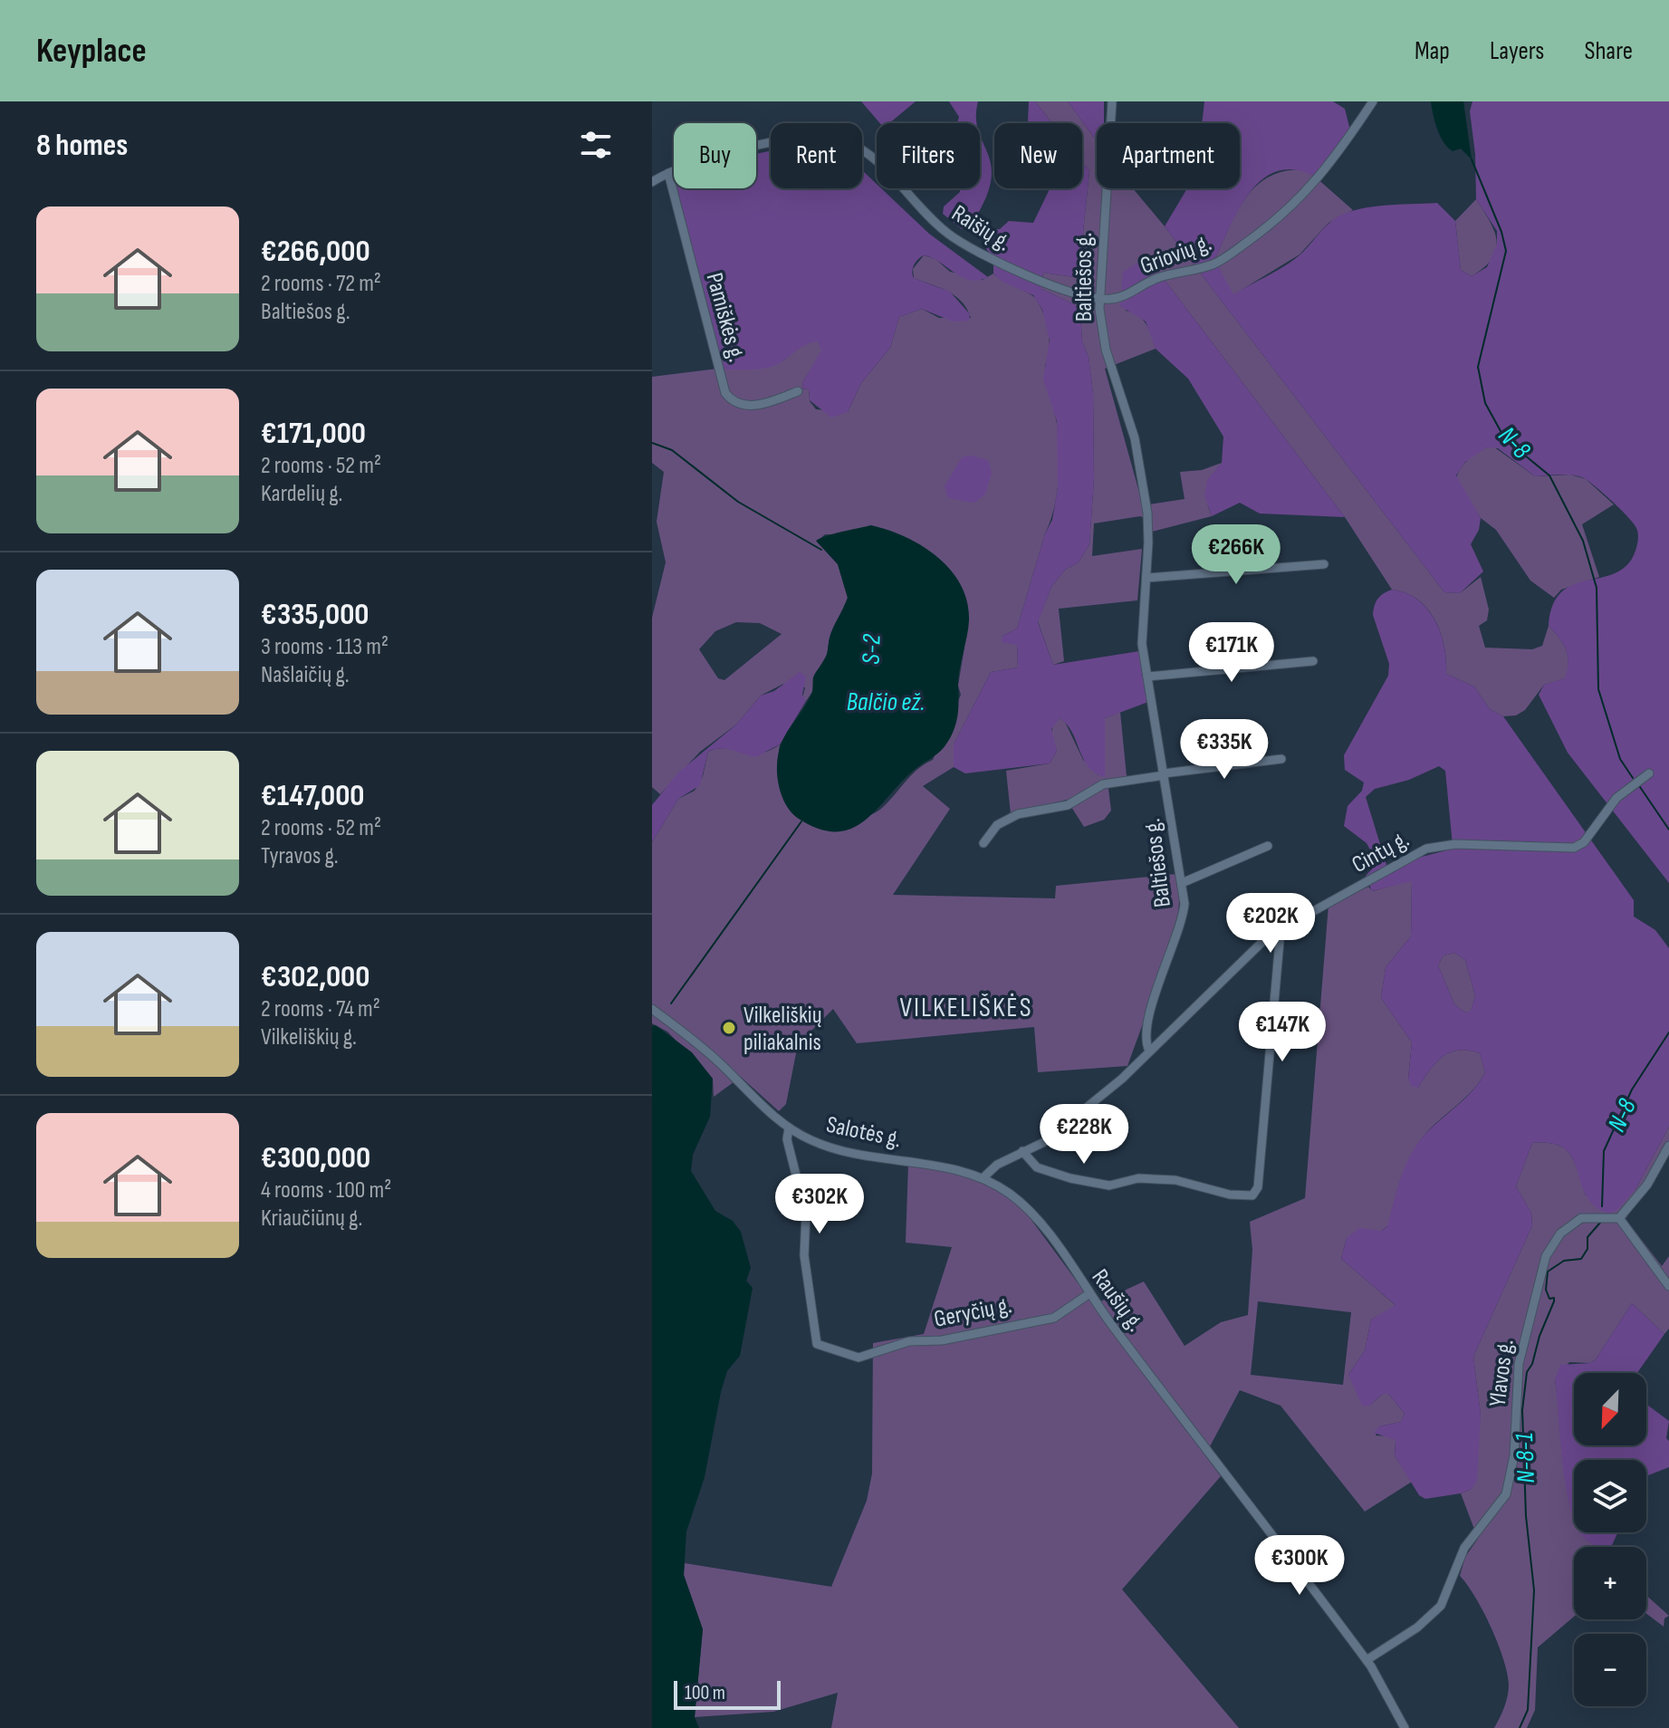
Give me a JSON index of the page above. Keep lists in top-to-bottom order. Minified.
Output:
{"streets":{"street":["Raišių g.","Griovių g.","Baltiešos g.","Pamiškės g.","Cintų g.","Salotės g.","Raušių g.","Geryčių g.","Ylavos g."]},"crossings":[["Raišių g.","Griovių g."],["Raišių g.","Baltiešos g."],["Raišių g.","Pamiškės g."],["Griovių g.","Baltiešos g."],["Baltiešos g.","Cintų g."],["Cintų g.","Salotės g."],["Cintų g.","Raušių g."],["Salotės g.","Raušių g."],["Salotės g.","Geryčių g."],["Raušių g.","Geryčių g."],["Raušių g.","Ylavos g."]],"districts":["VILKELIŠKĖS"],"water":["N-8","S-2","Balčio ež.","N-8-1"],"places":["Vilkeliškių piliakalnis"],"scale_bar":"100 m","north":"bottom left","page":{"header":"Keyplace","nav":["Map","Layers","Share"],"heading":"8 homes","chip":["Buy","Rent","Filters","New","Apartment"],"list":[{"name":"€266,000","note":"2 rooms · 72 m² · Baltiešos g."},{"name":"€171,000","note":"2 rooms · 52 m² · Kardelių g."},{"name":"€335,000","note":"3 rooms · 113 m² · Našlaičių g."},{"name":"€147,000","note":"2 rooms · 52 m² · Tyravos g."},{"name":"€302,000","note":"2 rooms · 74 m² · Vilkeliškių g."},{"name":"€300,000","note":"4 rooms · 100 m² · Kriaučiūnų g."}],"price":["€266K","€171K","€335K","€202K","€147K","€228K","€302K","€300K"],"map_buttons":["+","−"],"scale":"100 m"}}
